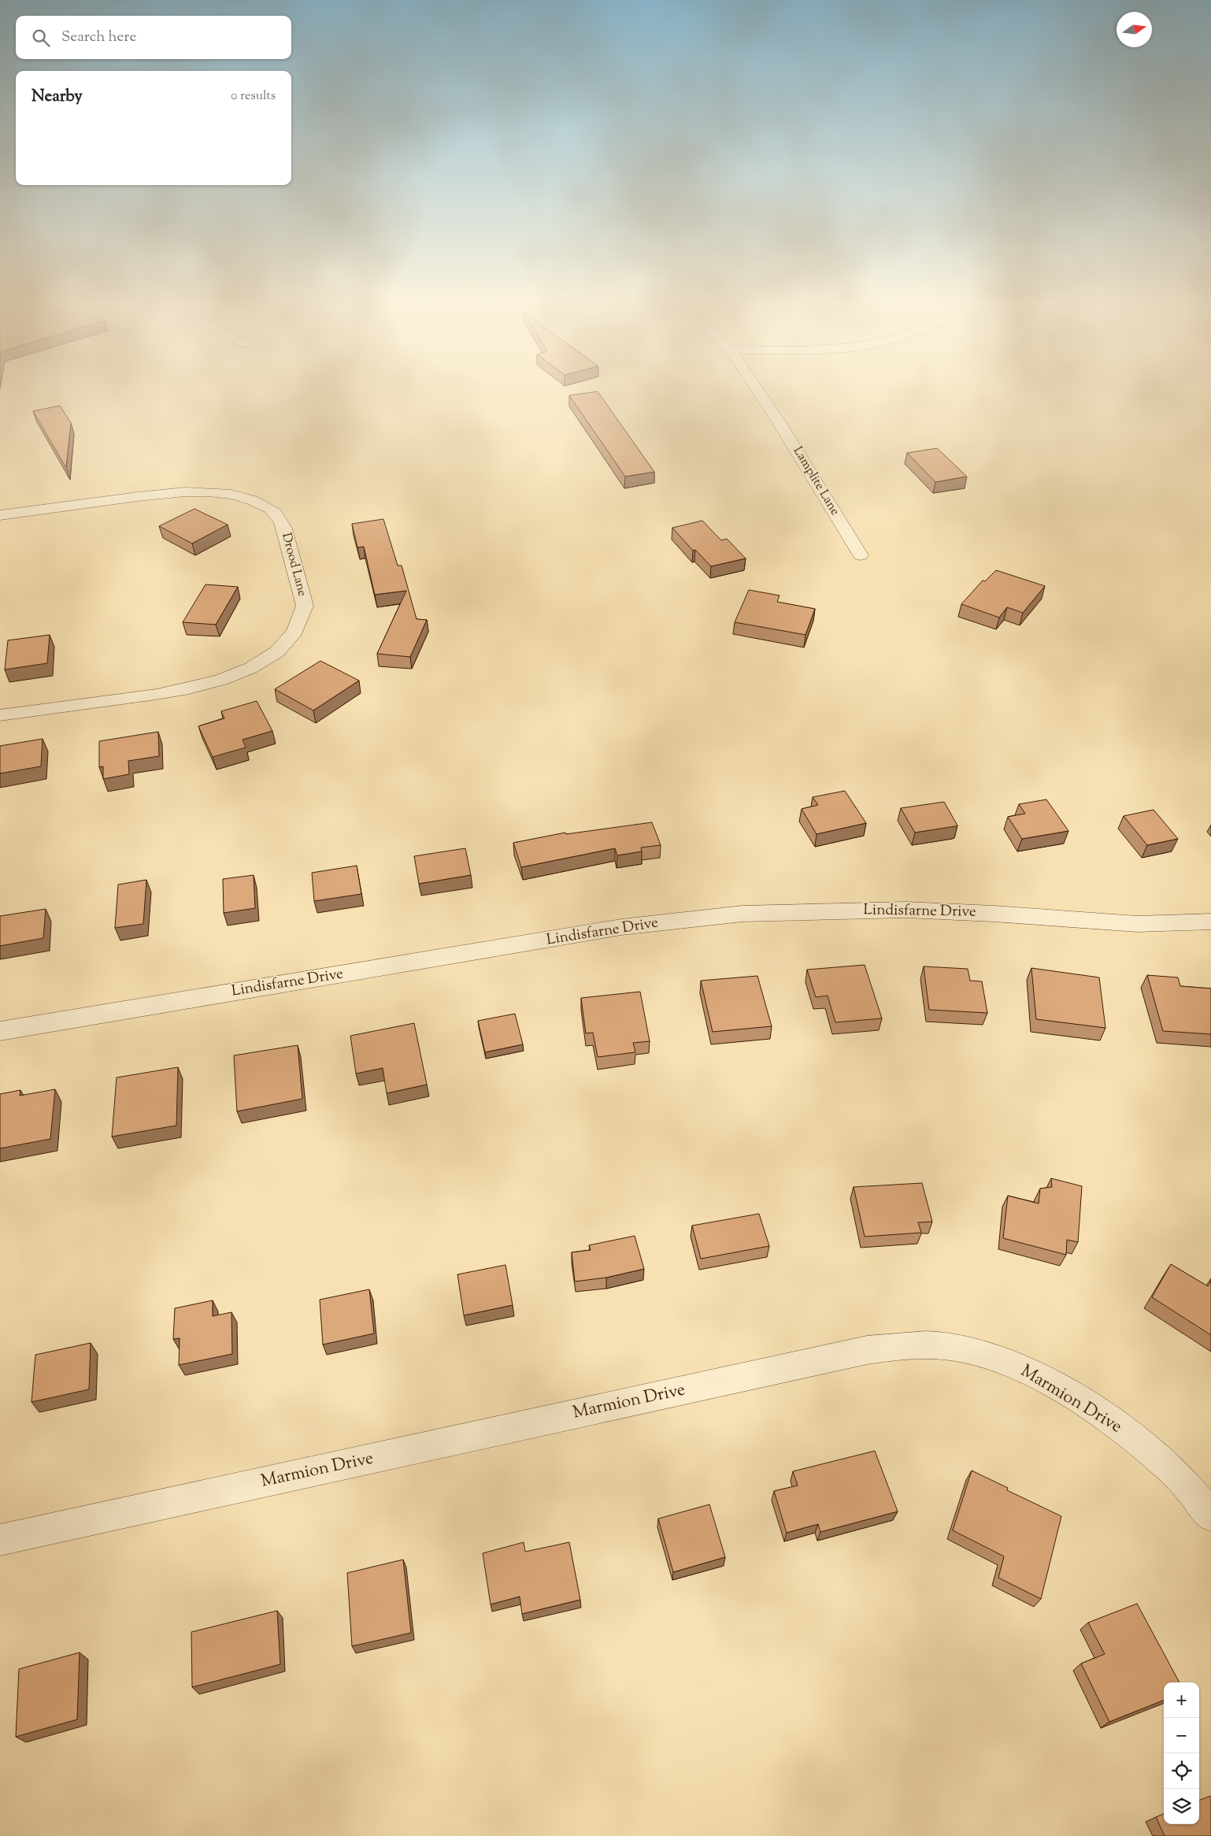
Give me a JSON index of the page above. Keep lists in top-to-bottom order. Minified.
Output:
{"streets":{"street":["Lamplite Lane","Drood Lane","Lindisfarne Drive","Marmion Drive"]},"north":"right","page":{"search":"Search here","heading":["Nearby","0 results"],"map_buttons":["+","−"]}}
